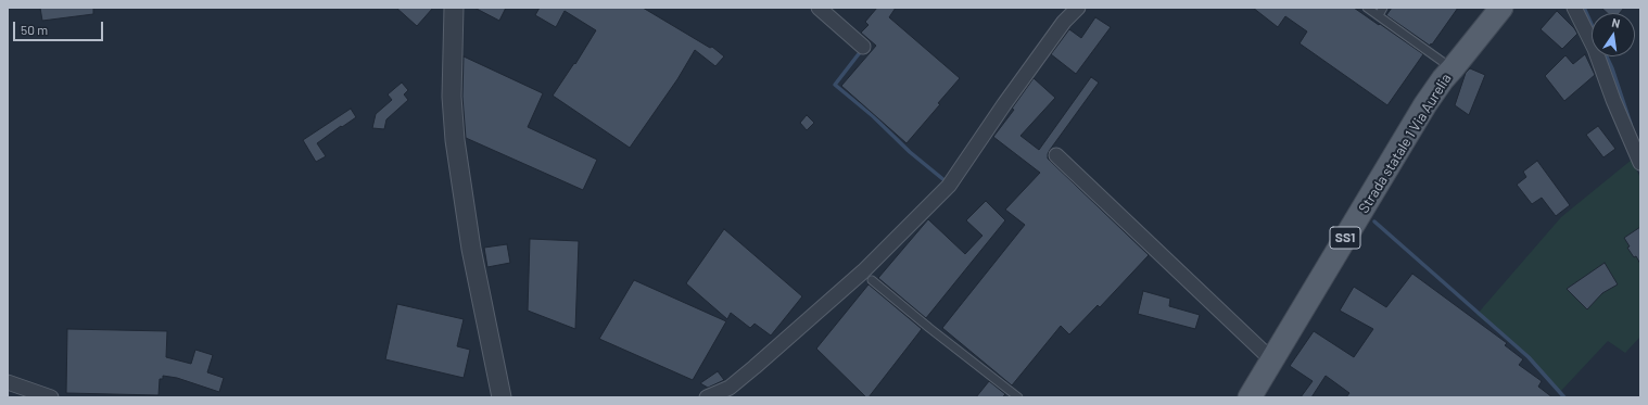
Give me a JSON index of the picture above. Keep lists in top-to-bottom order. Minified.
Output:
{"streets":{"main road":["Strada statale 1 Via Aurelia","SS1"]},"scale_bar":"50 m","north":"top"}
